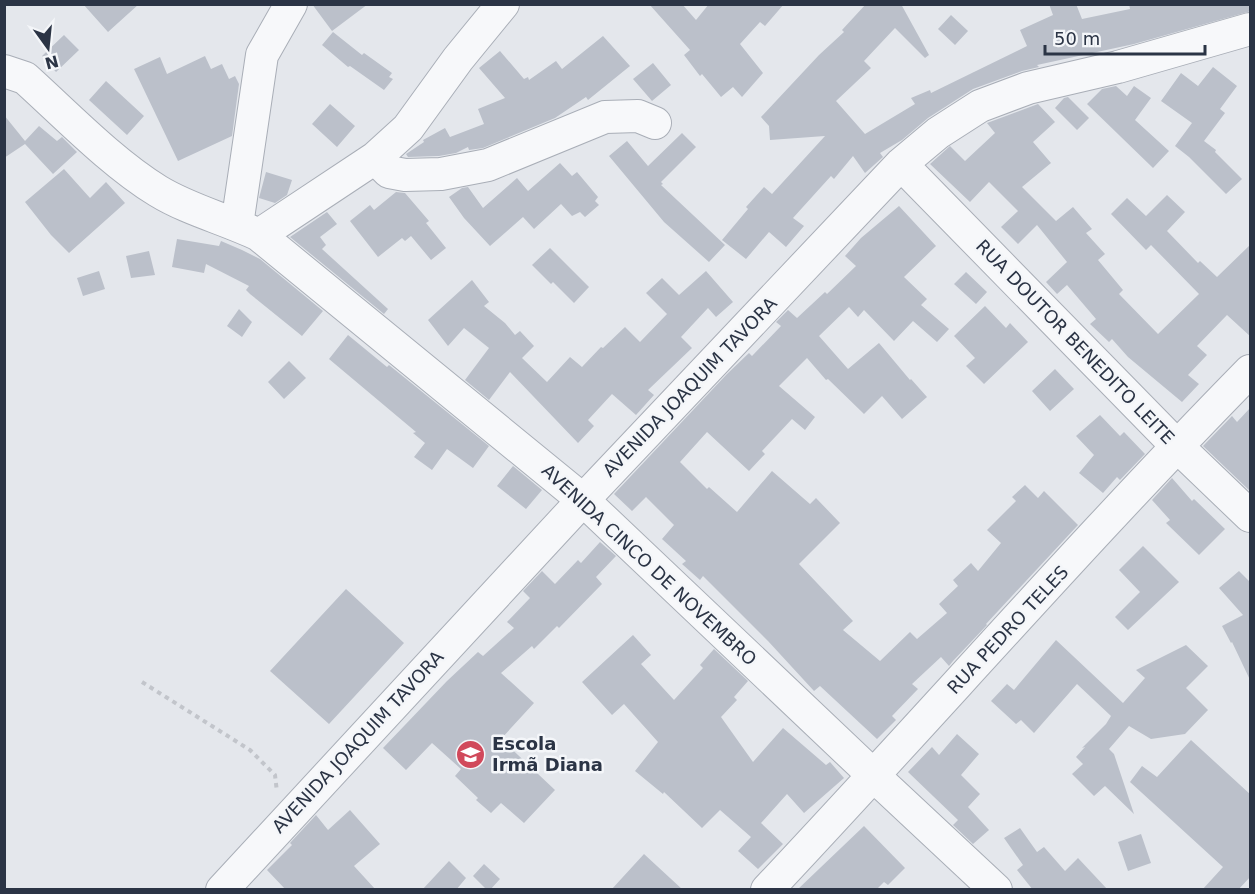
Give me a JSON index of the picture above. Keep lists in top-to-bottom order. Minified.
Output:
{"streets":{"street":["RUA DOUTOR BENEDITO LEITE","AVENIDA JOAQUIM TAVORA","AVENIDA CINCO DE NOVEMBRO","RUA PEDRO TELES"]},"crossings":[["RUA DOUTOR BENEDITO LEITE","AVENIDA JOAQUIM TAVORA"],["RUA DOUTOR BENEDITO LEITE","RUA PEDRO TELES"],["AVENIDA JOAQUIM TAVORA","AVENIDA CINCO DE NOVEMBRO"],["AVENIDA CINCO DE NOVEMBRO","RUA PEDRO TELES"]],"places":{"school or university":["Escola Irmã Diana"]},"scale_bar":"50 m","north":"bottom"}
